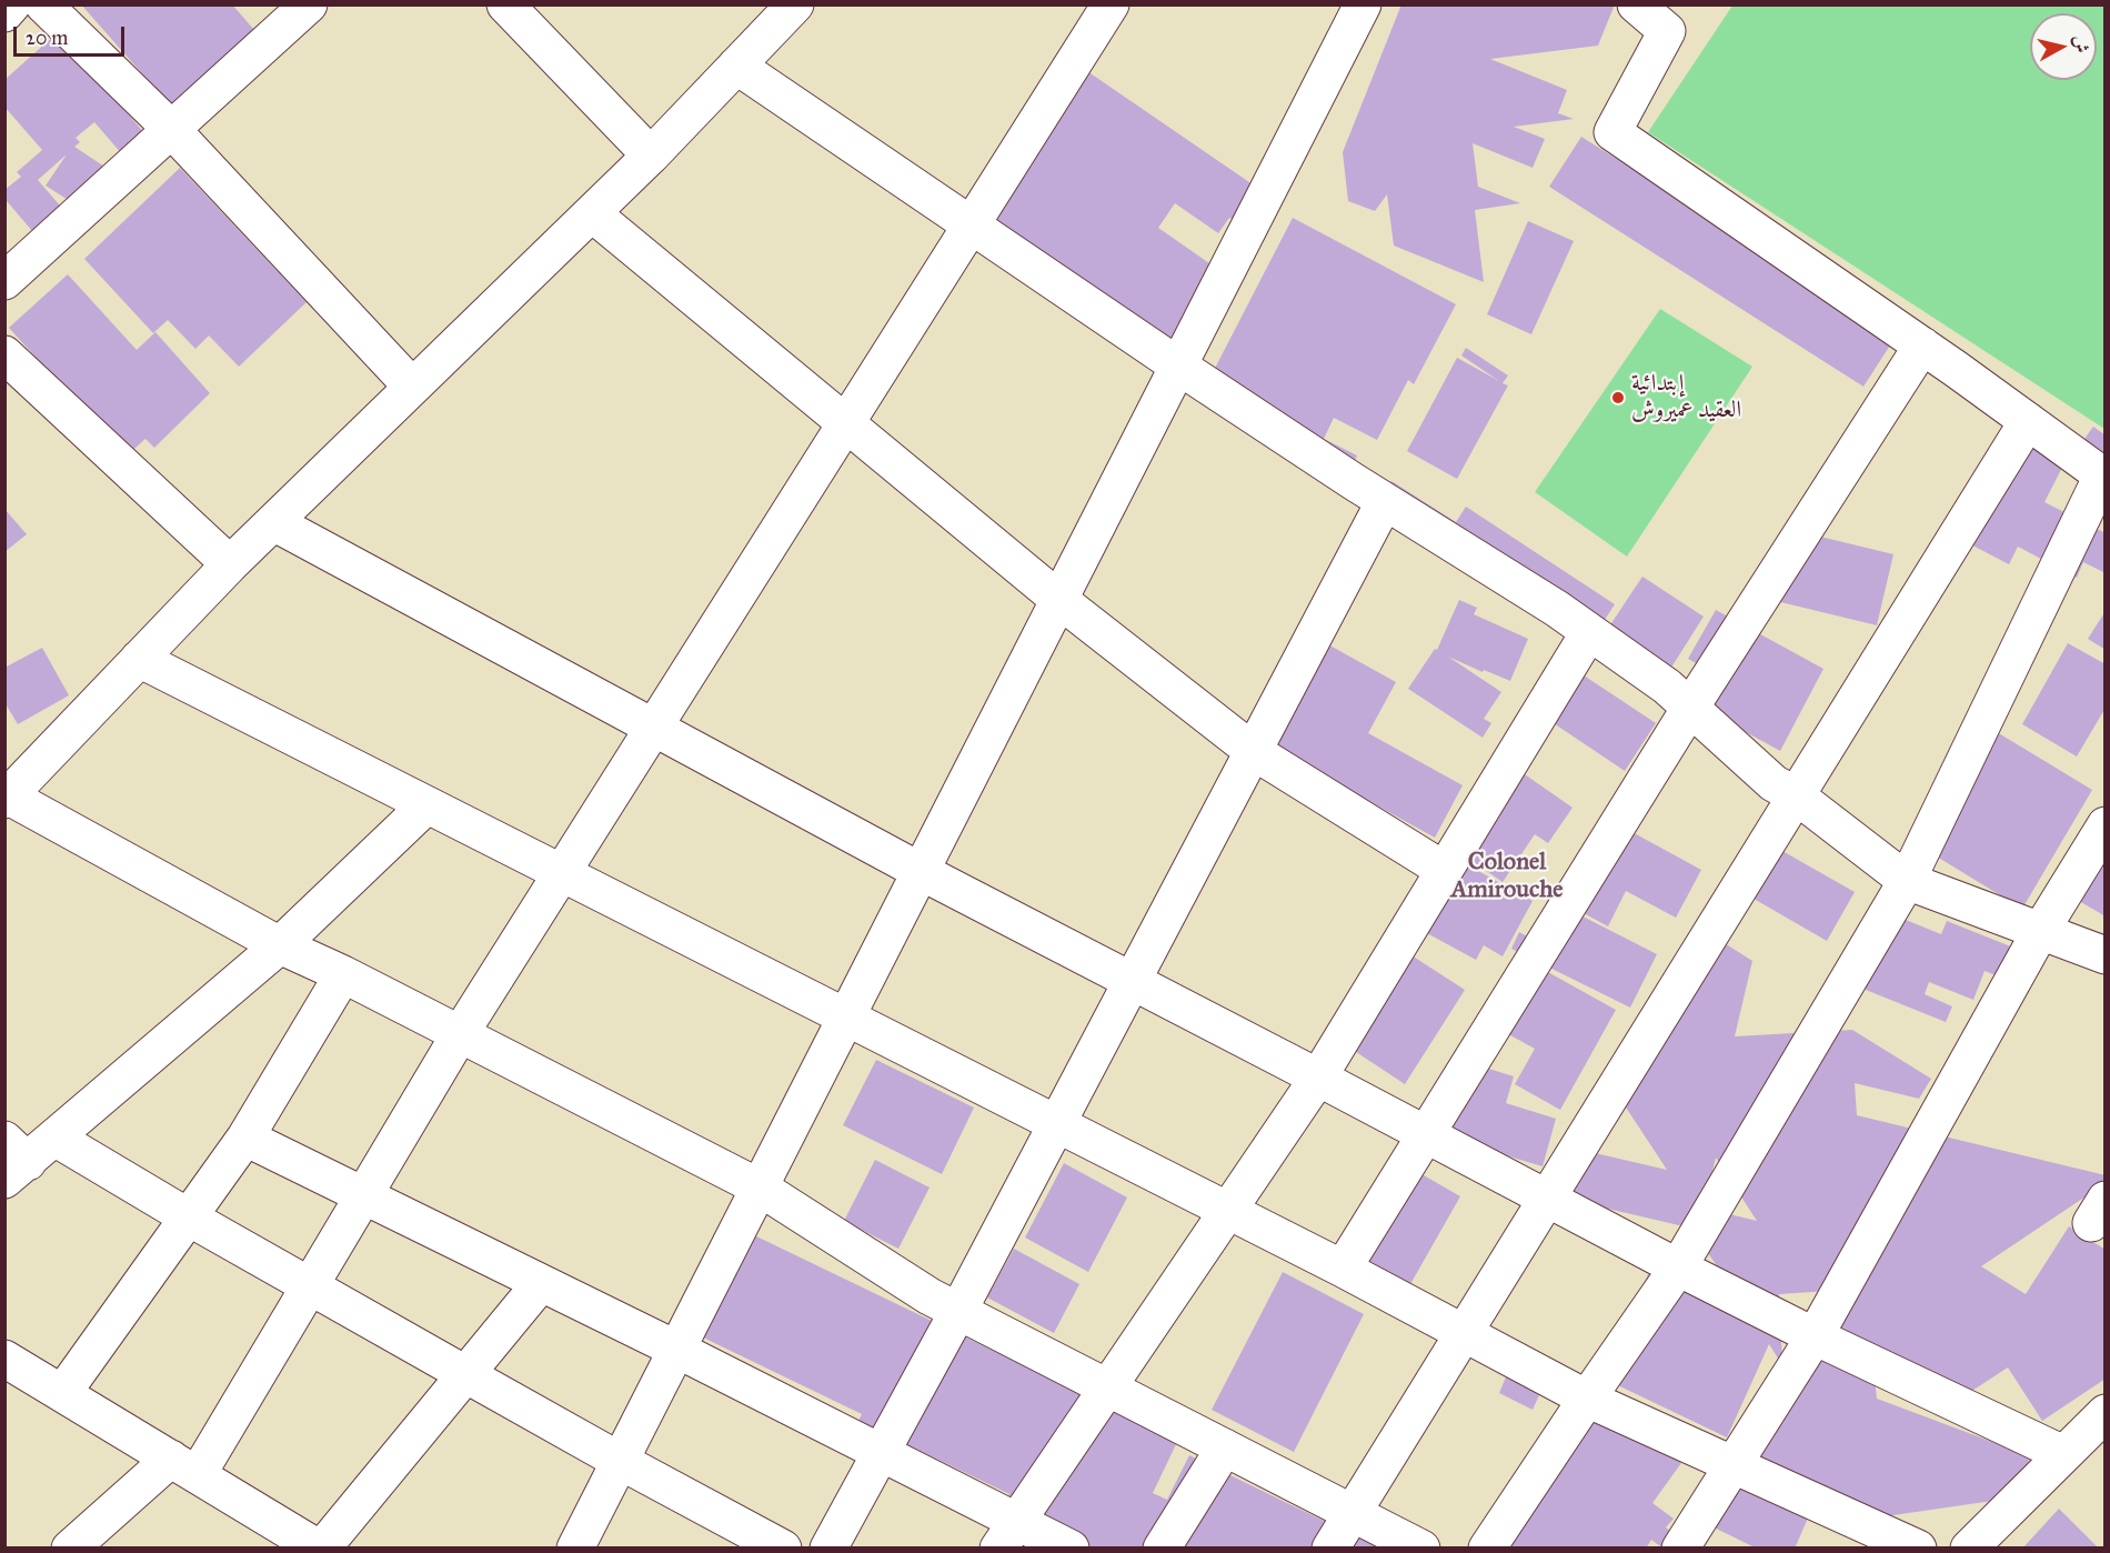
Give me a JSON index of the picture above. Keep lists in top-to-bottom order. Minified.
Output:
{"districts":["Colonel Amirouche"],"places":["إبتدائية العقيد عميروش"],"scale_bar":"20 m","north":"right"}
